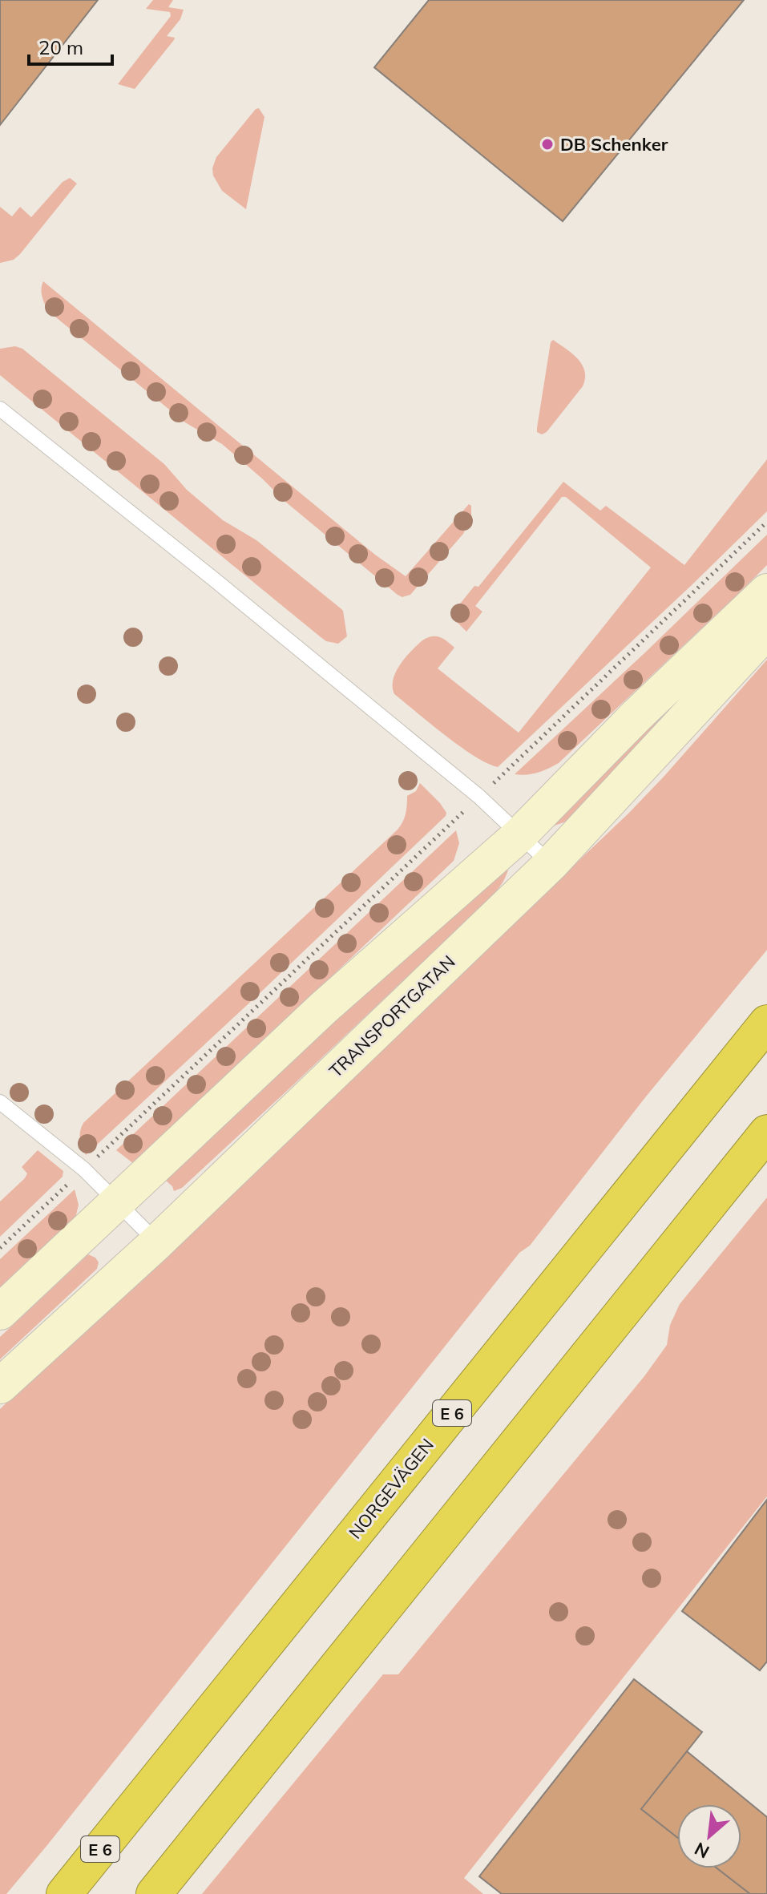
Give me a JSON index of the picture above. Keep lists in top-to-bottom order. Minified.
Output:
{"streets":{"highway":["E 6","NORGEVÄGEN"],"street":["TRANSPORTGATAN"]},"places":["DB Schenker"],"scale_bar":"20 m","north":"bottom left"}
